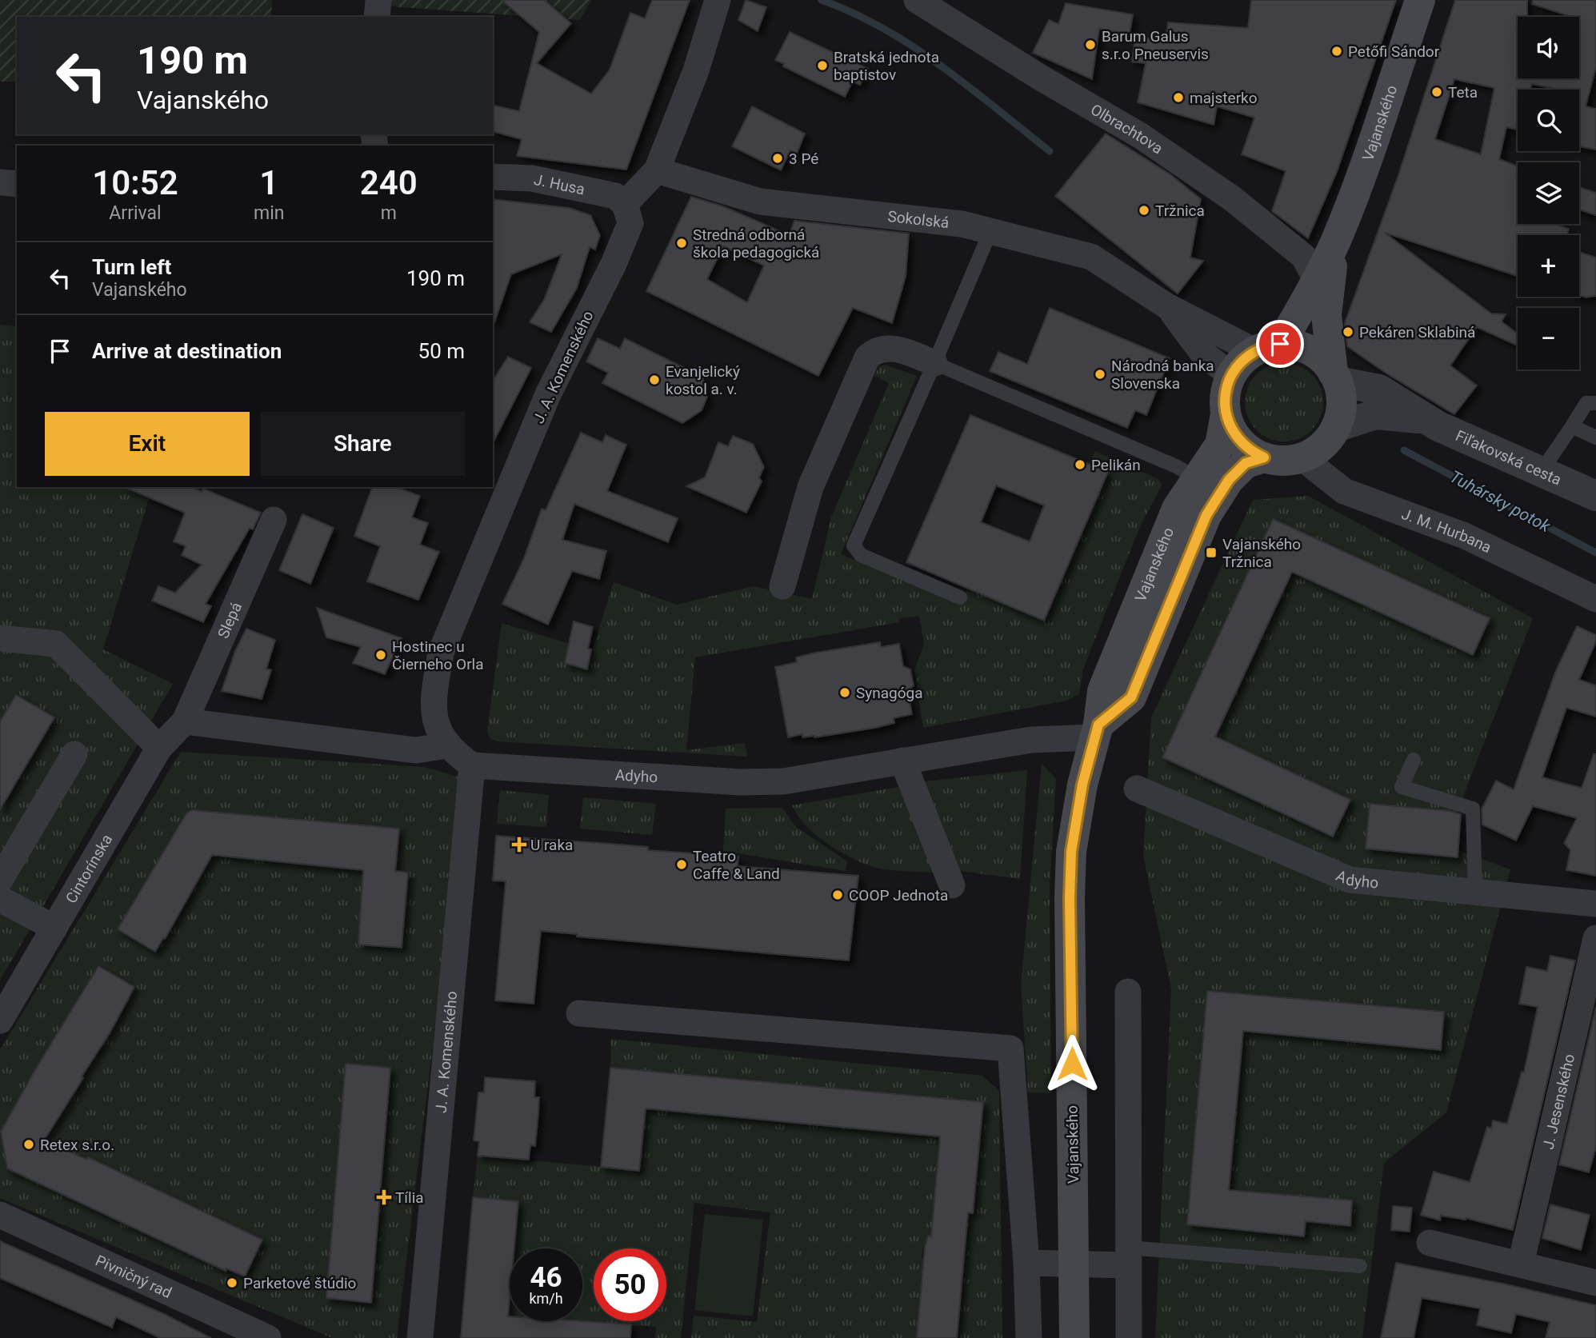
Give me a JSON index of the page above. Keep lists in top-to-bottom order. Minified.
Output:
{"streets":{"main road":["Vajanského"],"street":["Olbrachtova","J. Husa","Sokolská","J. A. Komenského","Fiľakovská cesta","J. M. Hurbana","Slepá","Adyho","Cintorínska","J. Jesenského","Pivničný rad"]},"crossings":[["Vajanského","Olbrachtova"],["Vajanského","Sokolská"],["Vajanského","Fiľakovská cesta"],["Vajanského","J. M. Hurbana"],["Vajanského","Adyho"],["J. Husa","J. A. Komenského"],["Sokolská","Fiľakovská cesta"],["Sokolská","J. M. Hurbana"],["J. A. Komenského","Adyho"],["Fiľakovská cesta","J. M. Hurbana"],["Slepá","Cintorínska"]],"water":["Tuhársky potok"],"places":{"other":["Barum Galus s.r.o Pneuservis","Petőfi Sándor","Bratská jednota baptistov","Teta","majsterko","3 Pé","Tržnica","Stredná odborná škola pedagogická","Pekáren Sklabiná","Národná banka Slovenska","Evanjelický kostol a. v.","Pelikán","Hostinec u Čierneho Orla","Synagóga","Teatro Caffe & Land","COOP Jednota","Retex s.r.o.","Parketové štúdio"],"transit":["Vajanského Tržnica"],"health":["U raka","Tília"]},"page":{"map_buttons":["+","−"],"turn":["190 m","Vajanského"],"eta":["10:52","Arrival","1","min","240","m"],"list":[{"name":"Turn left","note":"Vajanského","value":"190 m"},{"name":"Arrive at destination","value":"50 m"}],"buttons":["Exit","Share"],"speed":"46 km/h","limit":"50"}}
